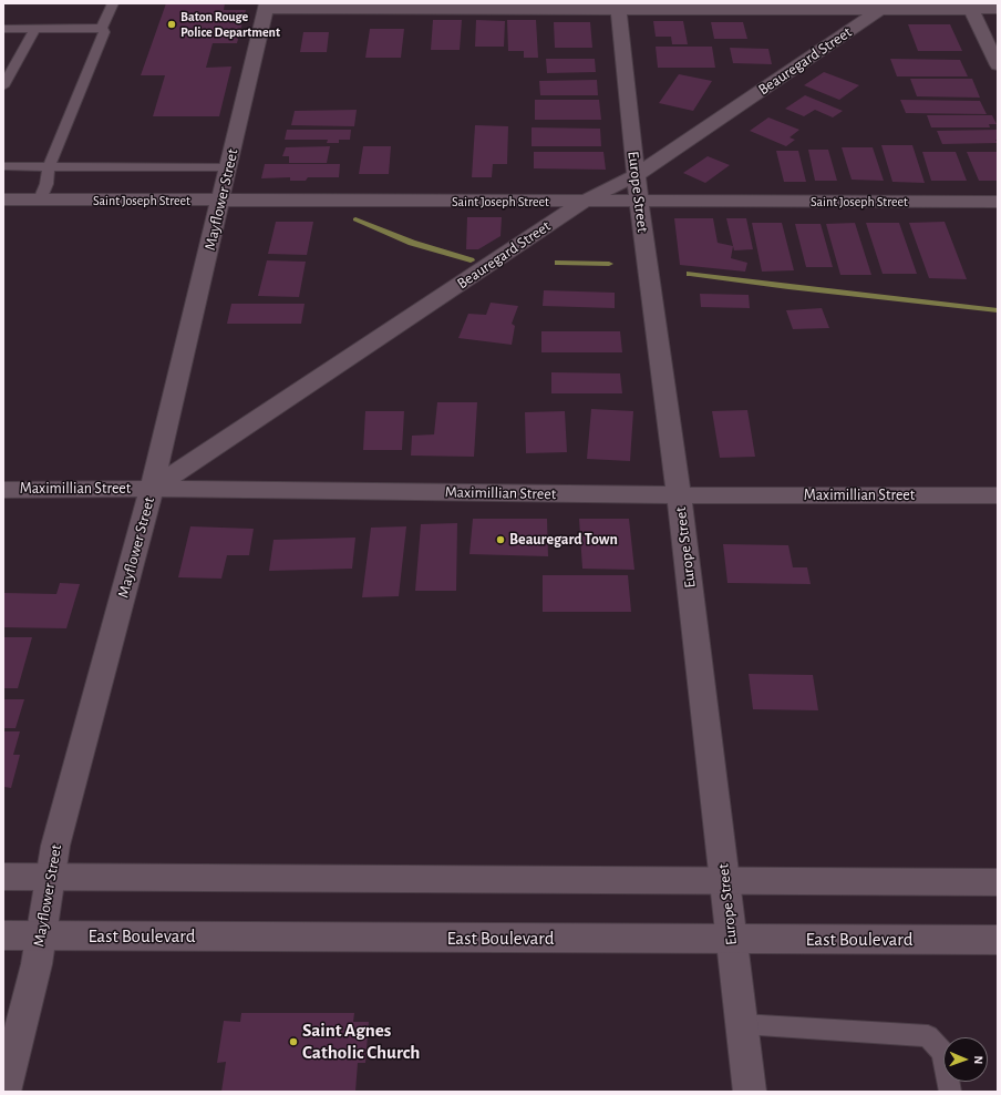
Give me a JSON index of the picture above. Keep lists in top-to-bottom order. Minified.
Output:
{"streets":{"street":["Beauregard Street","Europe Street","Mayflower Street","Saint Joseph Street","Maximillian Street","East Boulevard"]},"crossings":[["Beauregard Street","Europe Street"],["Beauregard Street","Mayflower Street"],["Beauregard Street","Saint Joseph Street"],["Beauregard Street","Maximillian Street"],["Europe Street","Saint Joseph Street"],["Europe Street","Maximillian Street"],["Europe Street","East Boulevard"],["Mayflower Street","Saint Joseph Street"],["Mayflower Street","Maximillian Street"],["Mayflower Street","East Boulevard"]],"places":["Baton Rouge Police Department","Beauregard Town","Saint Agnes Catholic Church"],"north":"right"}
